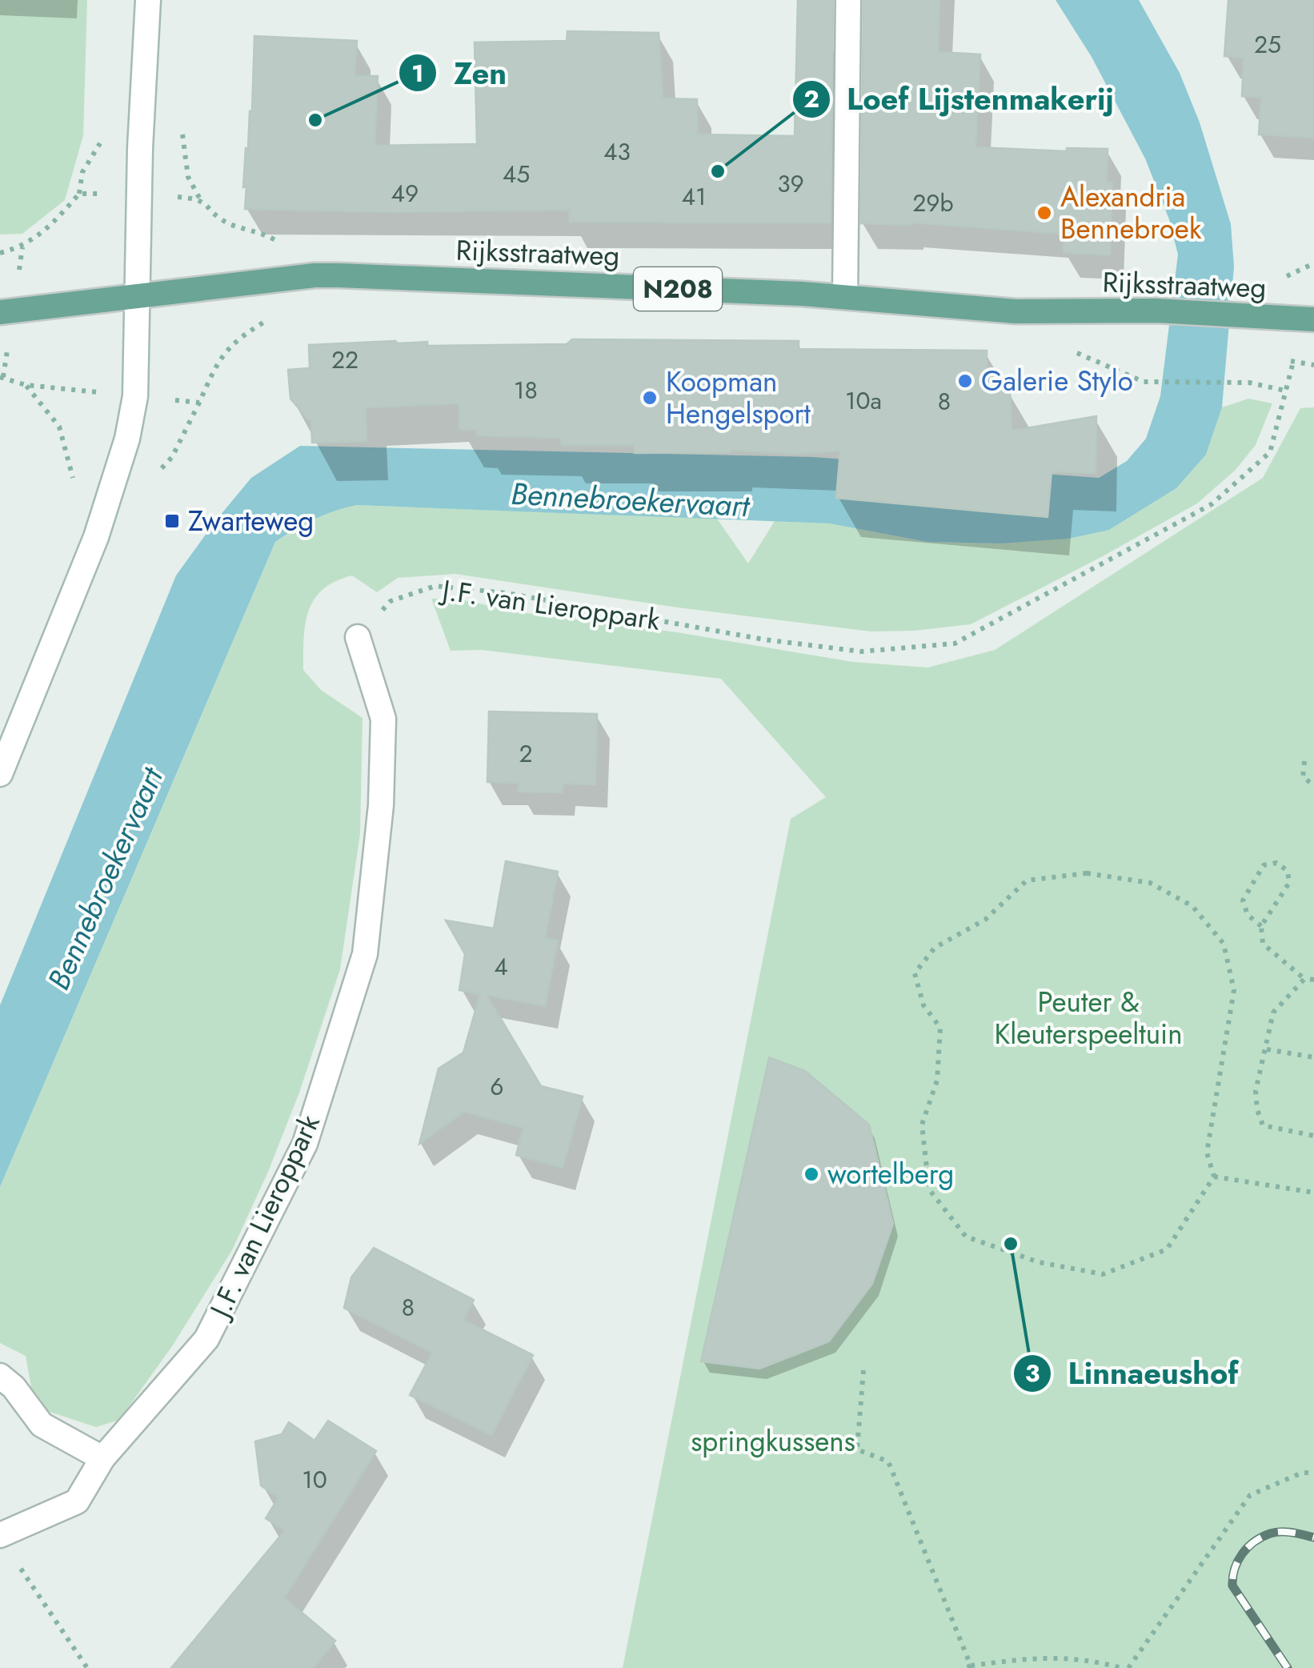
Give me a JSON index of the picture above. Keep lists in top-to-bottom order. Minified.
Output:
{"streets":{"main road":["Rijksstraatweg","N208"],"street":["J.F. van Lieroppark"]},"water":["Bennebroekervaart"],"parks":["Peuter & Kleuterspeeltuin","springkussens"],"places":{"other":["Zen","Loef Lijstenmakerij","Alexandria Bennebroek","Galerie Stylo","Koopman Hengelsport","wortelberg","Linnaeushof"],"transit":["Zwarteweg"]},"house_numbers":["25","43","45","39","49","41","29b","22","18","10a","8","2","4","6","8","10"]}
